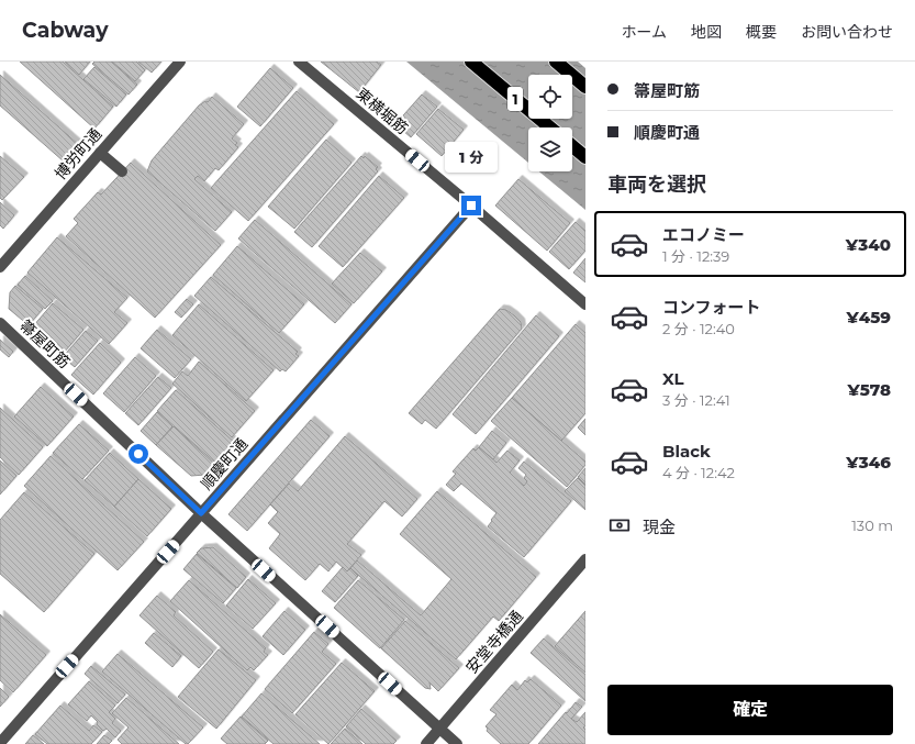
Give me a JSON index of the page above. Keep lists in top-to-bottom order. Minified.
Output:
{"streets":{"highway":["1"],"street":["東横堀筋","博労町通","箒屋町筋","順慶町通","安堂寺橋通"]},"crossings":[["東横堀筋","順慶町通"],["箒屋町筋","順慶町通"],["箒屋町筋","安堂寺橋通"]],"page":{"header":"Cabway","nav":["ホーム","地図","概要","お問い合わせ"],"banner":["箒屋町筋","順慶町通"],"bubble":"1 分","heading":"車両を選択","list":[{"name":"エコノミー","note":"1 分 · 12:39","value":"¥340"},{"name":"コンフォート","note":"2 分 · 12:40","value":"¥459"},{"name":"XL","note":"3 分 · 12:41","value":"¥578"},{"name":"Black","note":"4 分 · 12:42","value":"¥346"}],"pay":["現金","130 m"],"buttons":"確定"}}
